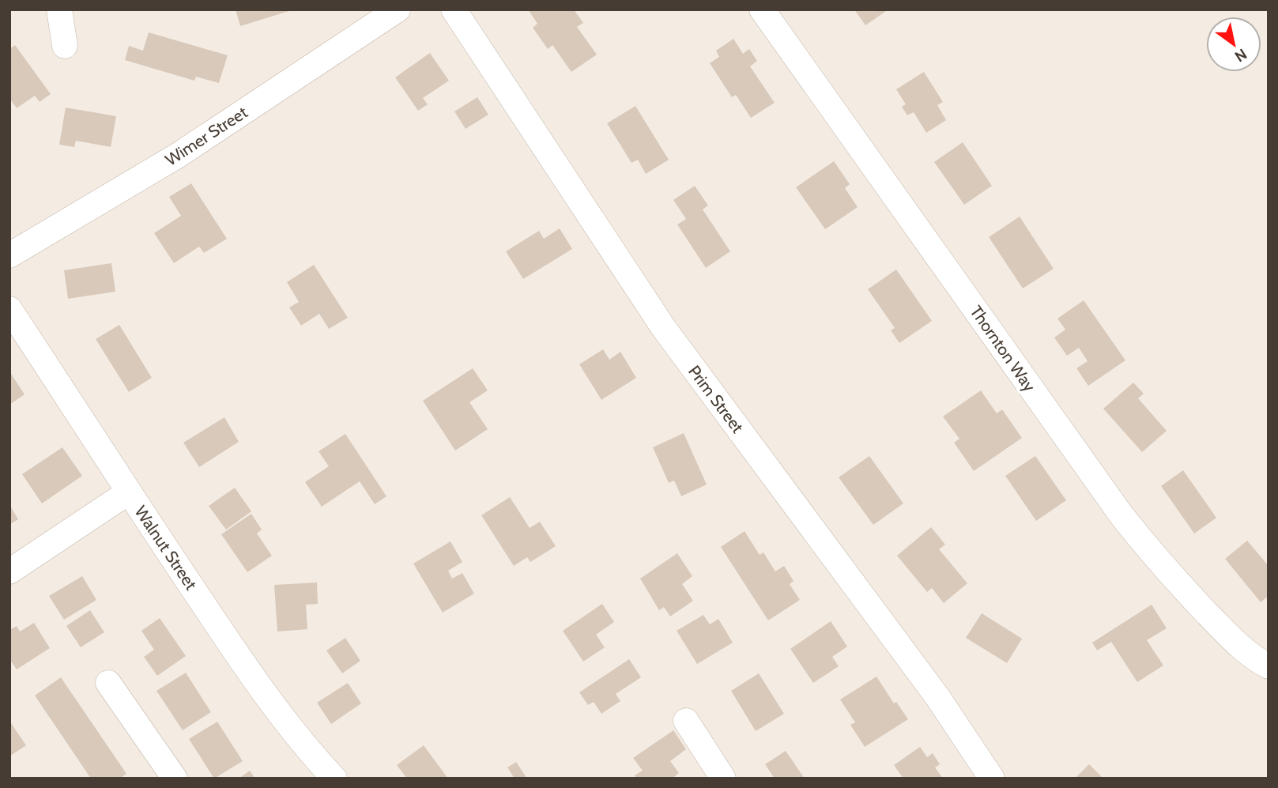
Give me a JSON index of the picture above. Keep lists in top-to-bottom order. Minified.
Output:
{"streets":{"street":["Wimer Street","Thornton Way","Prim Street","Walnut Street"]},"north":"bottom right"}
